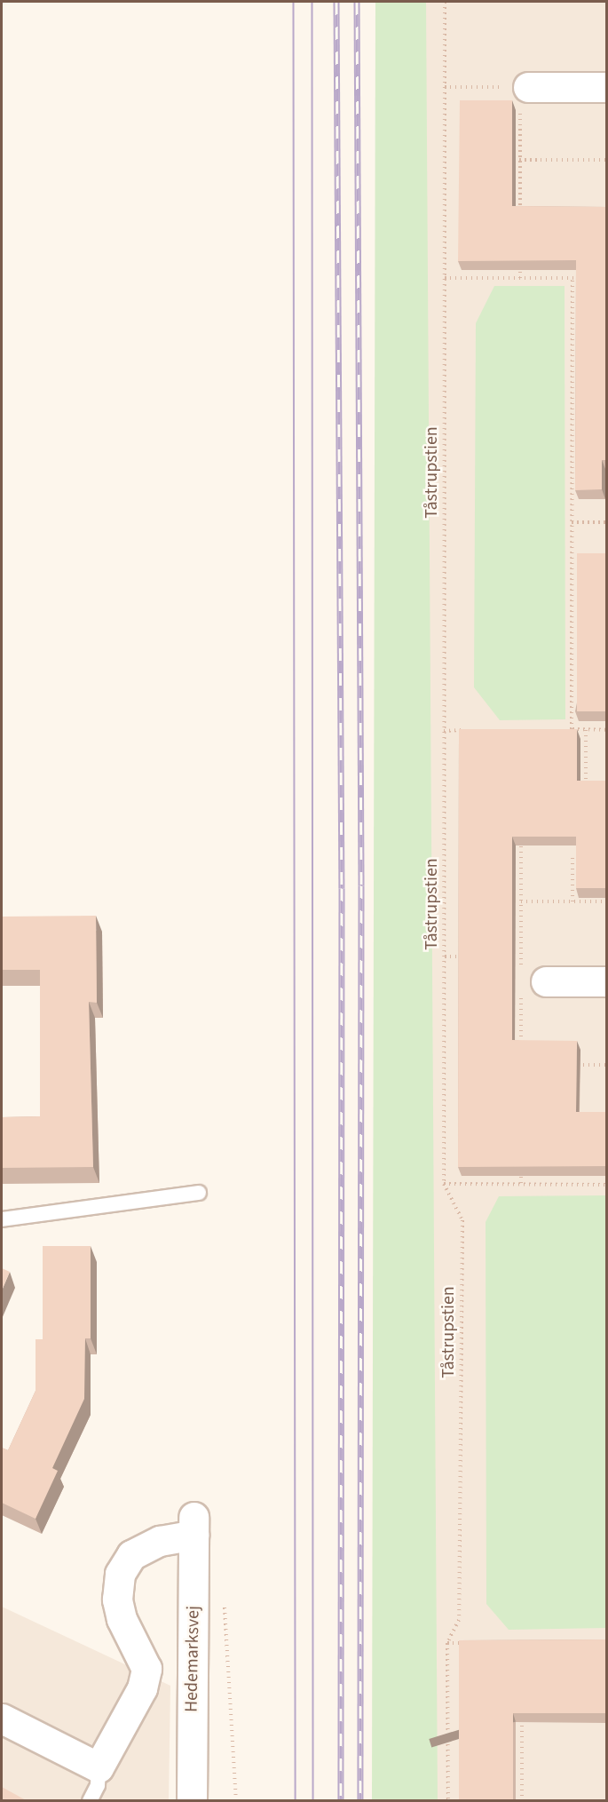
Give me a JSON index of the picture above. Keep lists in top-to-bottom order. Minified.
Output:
{"streets":{"street":["Hedemarksvej"],"path":["Tåstrupstien"]}}
